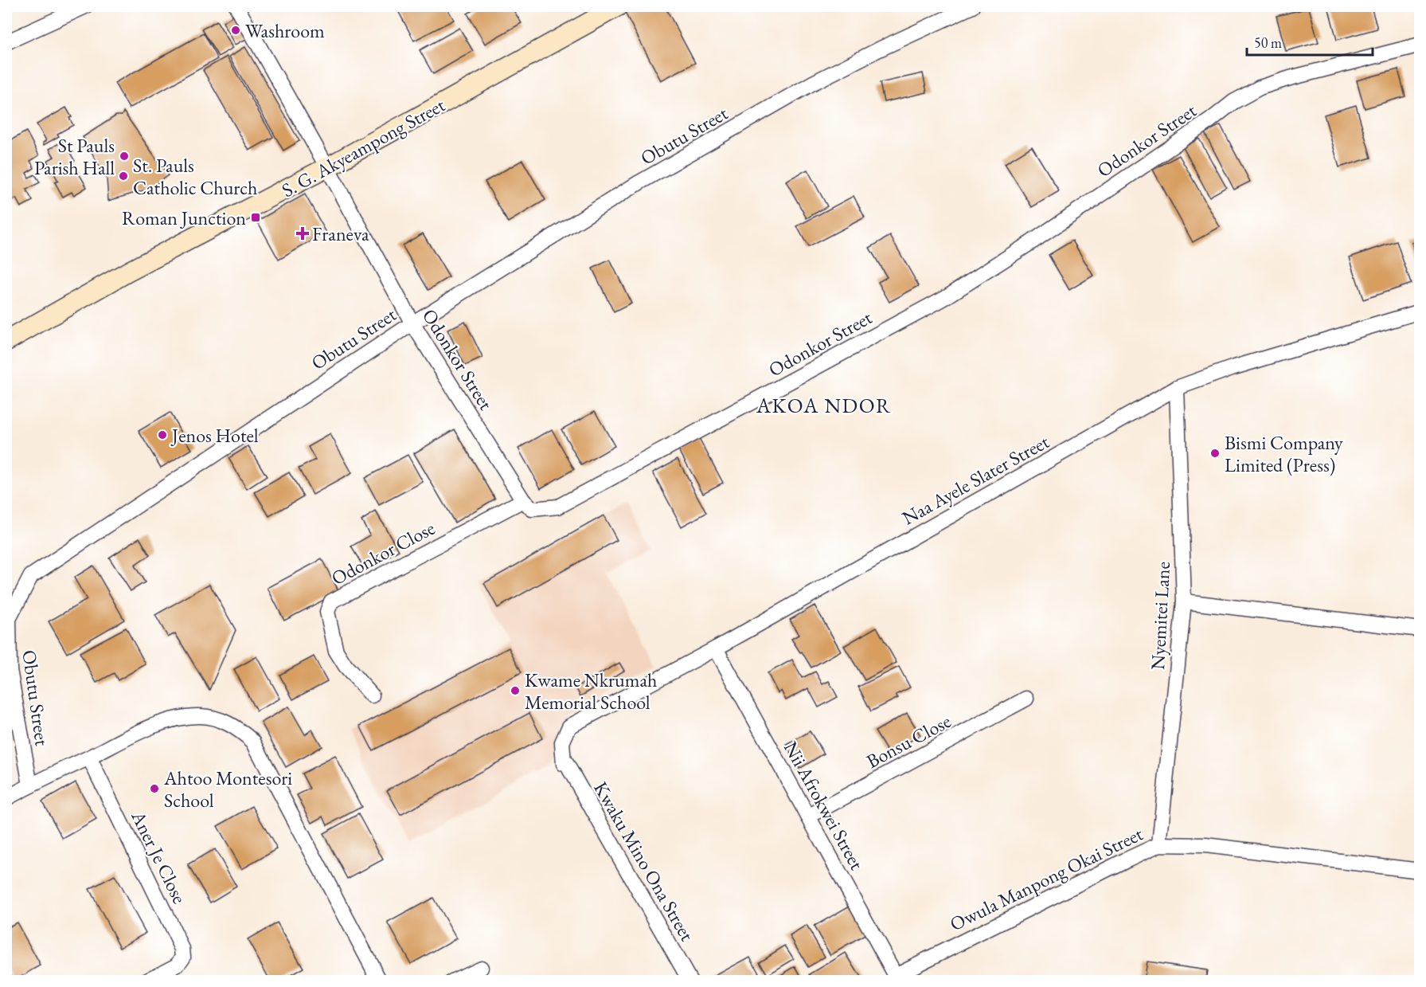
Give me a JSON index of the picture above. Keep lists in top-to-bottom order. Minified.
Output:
{"streets":{"street":["Obutu Street","Odonkor Street","S. G. Akyeampong Street","Naa Ayele Slater Street","Odonkor Close","Nyemitei Lane","Bonsu Close","Nii Afrokwei Street","Aner Je Close","Kwaku Mino Ona Street","Owula Manpong Okai Street"]},"crossings":[["Obutu Street","Odonkor Street"],["Odonkor Street","S. G. Akyeampong Street"],["Odonkor Street","Odonkor Close"],["Naa Ayele Slater Street","Nyemitei Lane"],["Naa Ayele Slater Street","Nii Afrokwei Street"],["Naa Ayele Slater Street","Kwaku Mino Ona Street"],["Nyemitei Lane","Owula Manpong Okai Street"],["Bonsu Close","Nii Afrokwei Street"],["Nii Afrokwei Street","Owula Manpong Okai Street"]],"districts":["AKOA NDOR"],"places":{"other":["Washroom","St Pauls Parish Hall","St. Pauls Catholic Church","Jenos Hotel","Bismi Company Limited (Press)","Kwame Nkrumah Memorial School","Ahtoo Montesori School"],"transit":["Roman Junction"],"health":["Franeva"]},"scale_bar":"50 m"}
